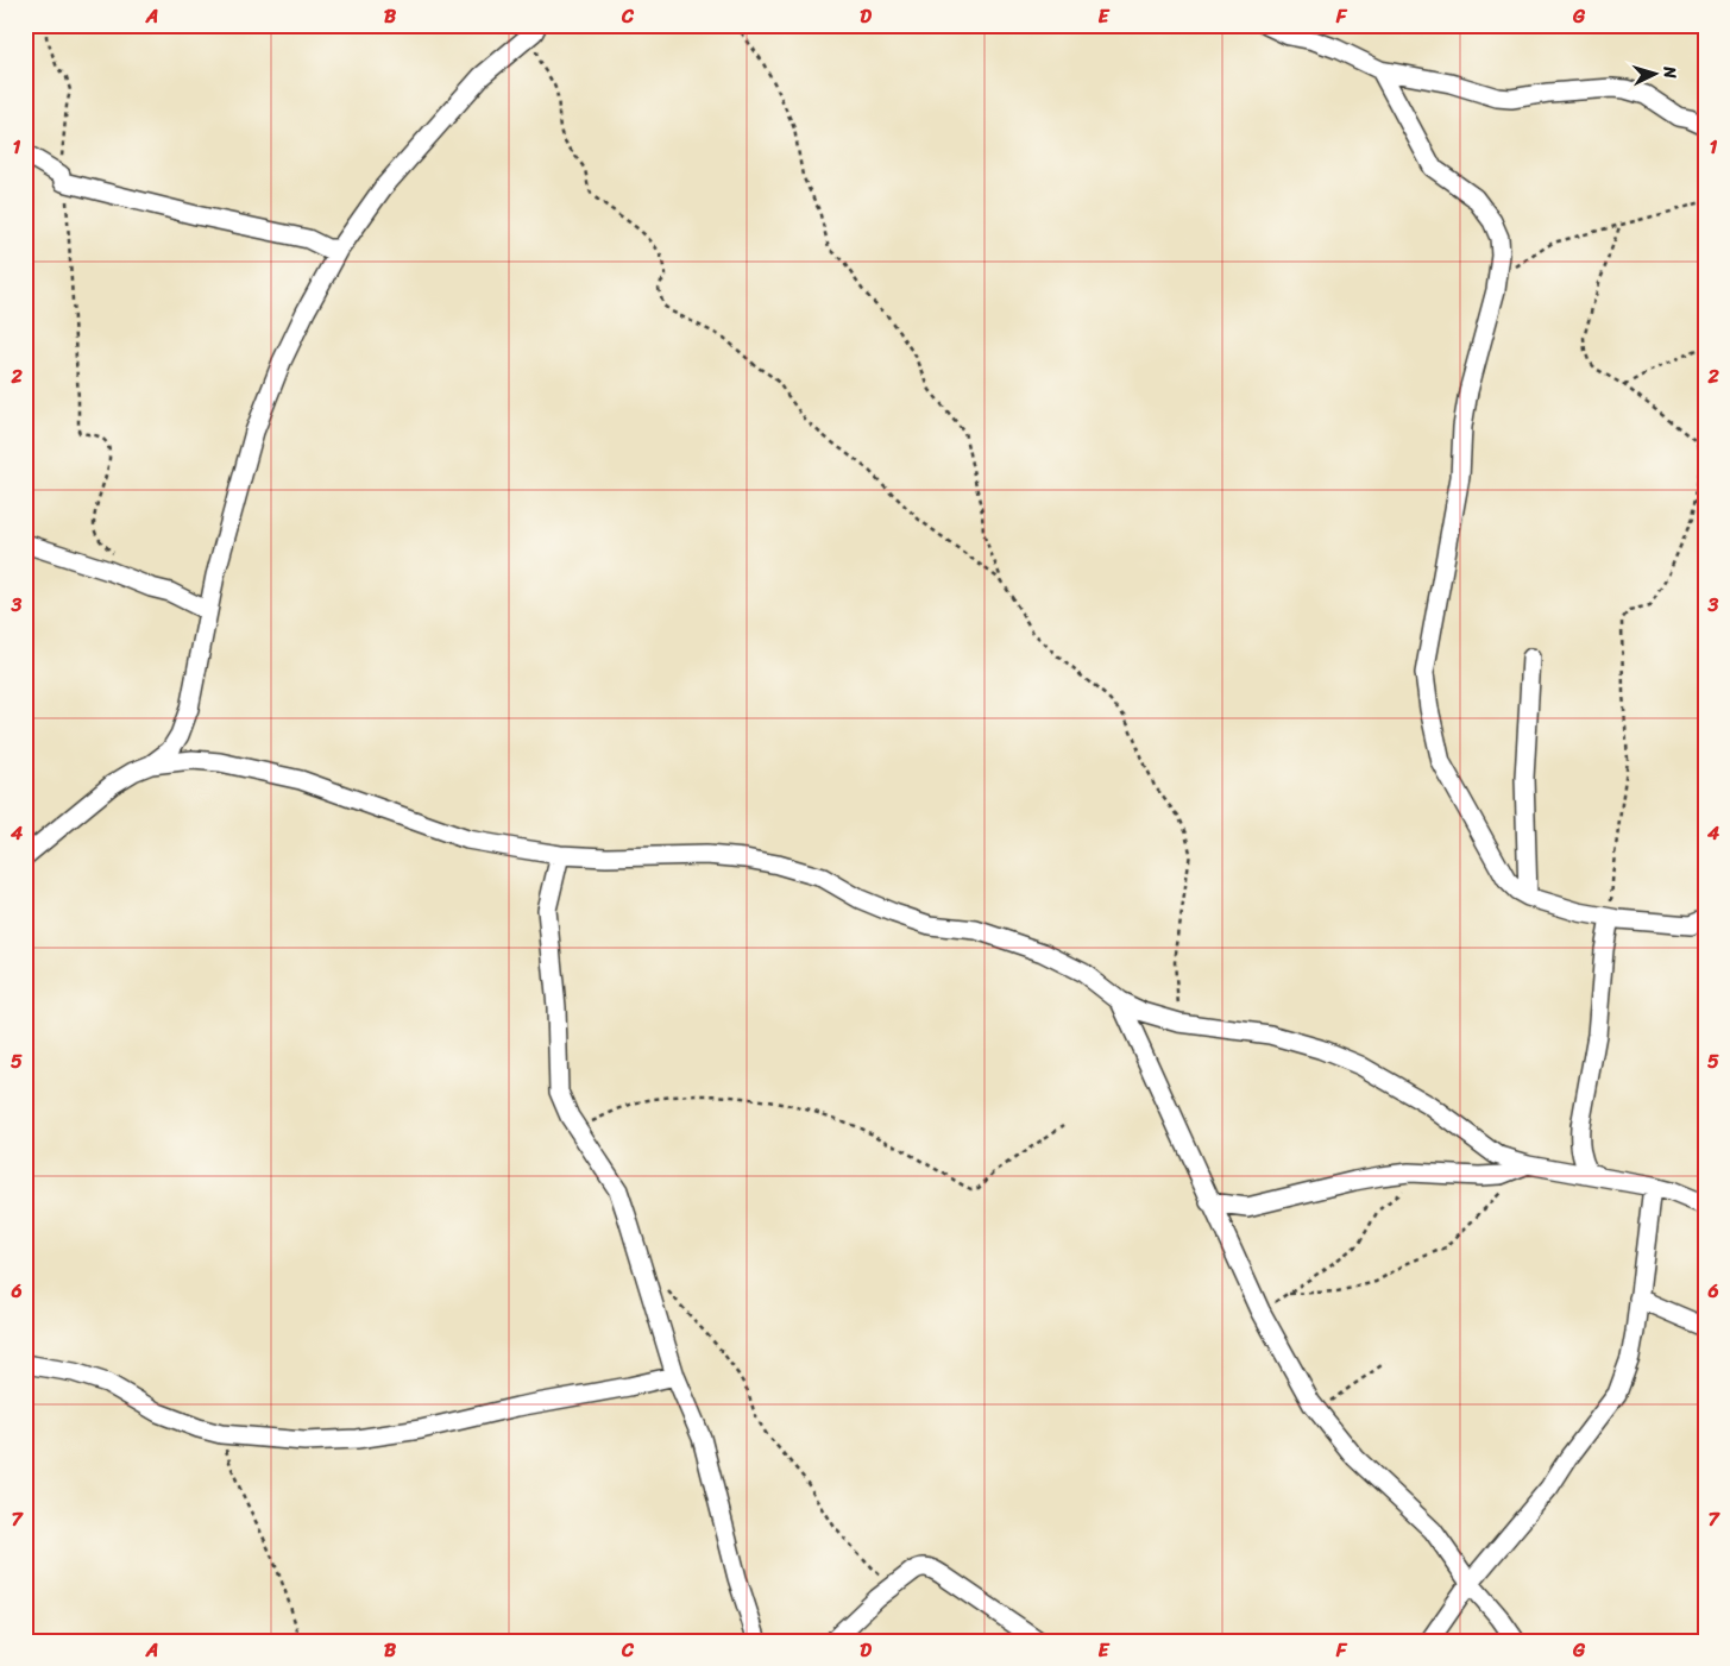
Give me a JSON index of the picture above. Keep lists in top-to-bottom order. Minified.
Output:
{"north":"right","grid":{"columns":["A","B","C","D","E","F","G"],"rows":["1","2","3","4","5","6","7"]}}
